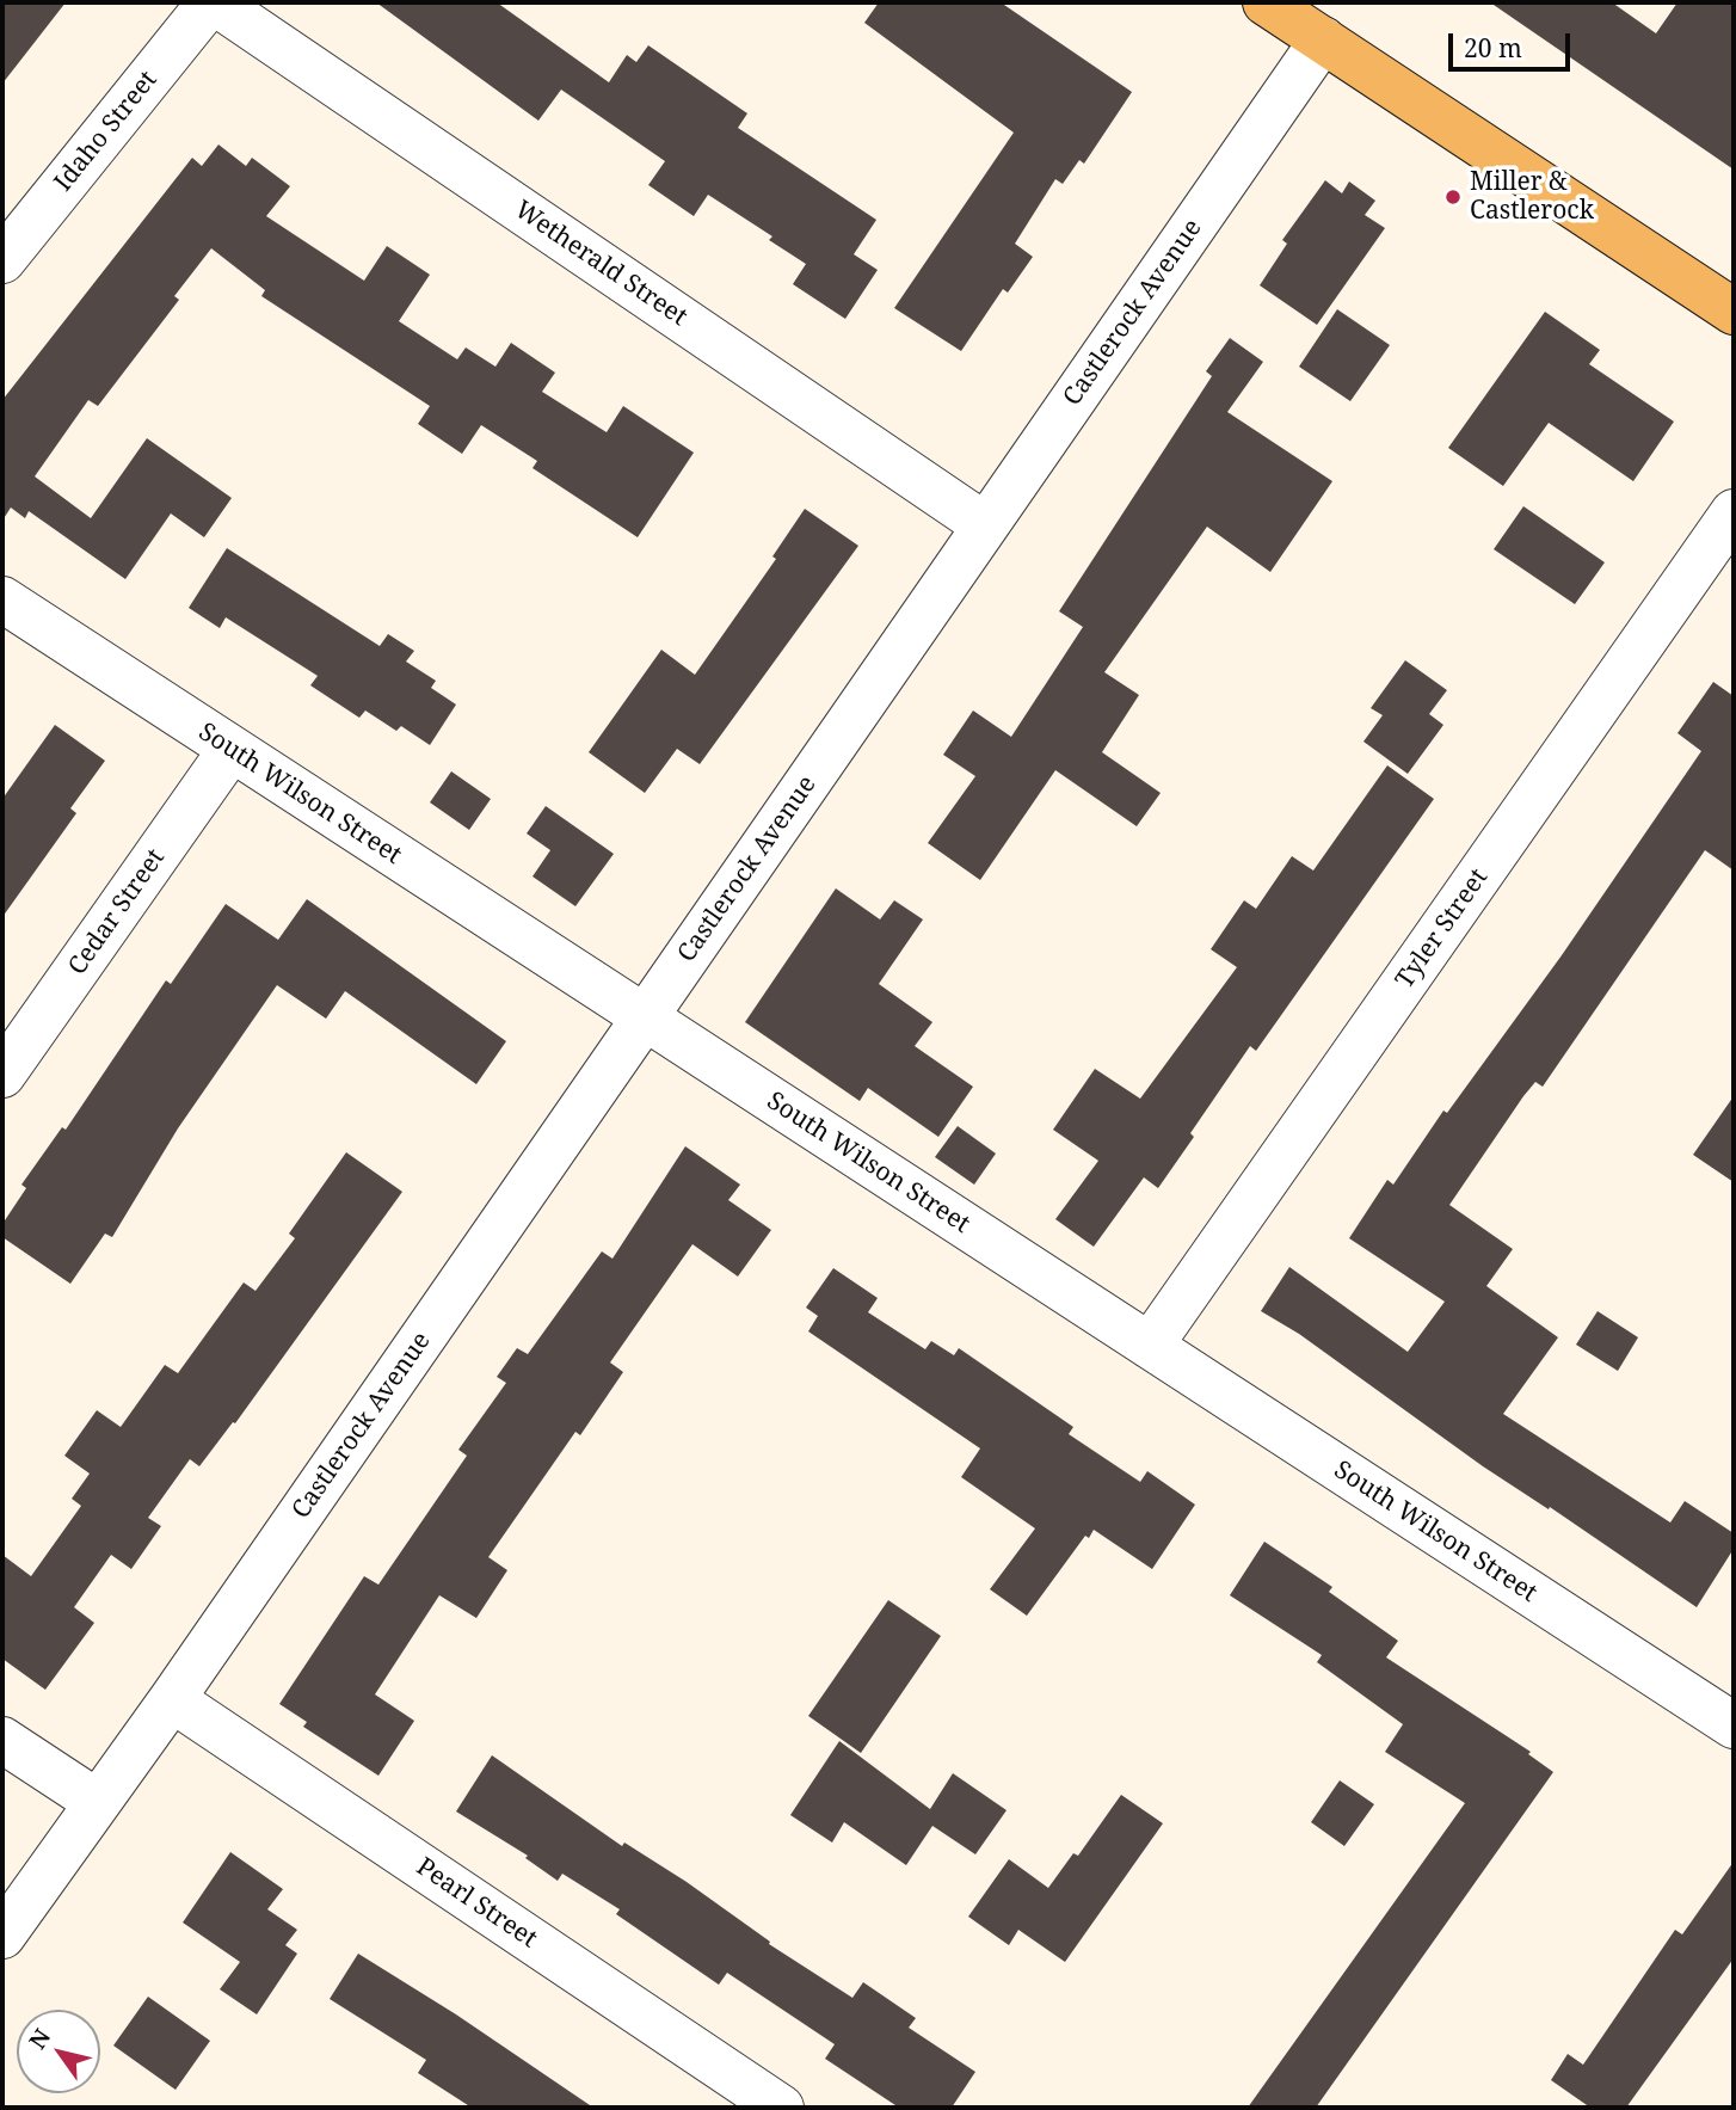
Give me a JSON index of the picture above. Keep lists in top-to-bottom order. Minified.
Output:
{"streets":{"street":["Idaho Street","Wetherald Street","Castlerock Avenue","South Wilson Street","Cedar Street","Tyler Street","Pearl Street"]},"crossings":[["Idaho Street","Wetherald Street"],["Wetherald Street","Castlerock Avenue"],["Castlerock Avenue","South Wilson Street"],["Castlerock Avenue","Pearl Street"],["South Wilson Street","Cedar Street"],["South Wilson Street","Tyler Street"]],"places":["Miller & Castlerock"],"scale_bar":"20 m","north":"top left"}
